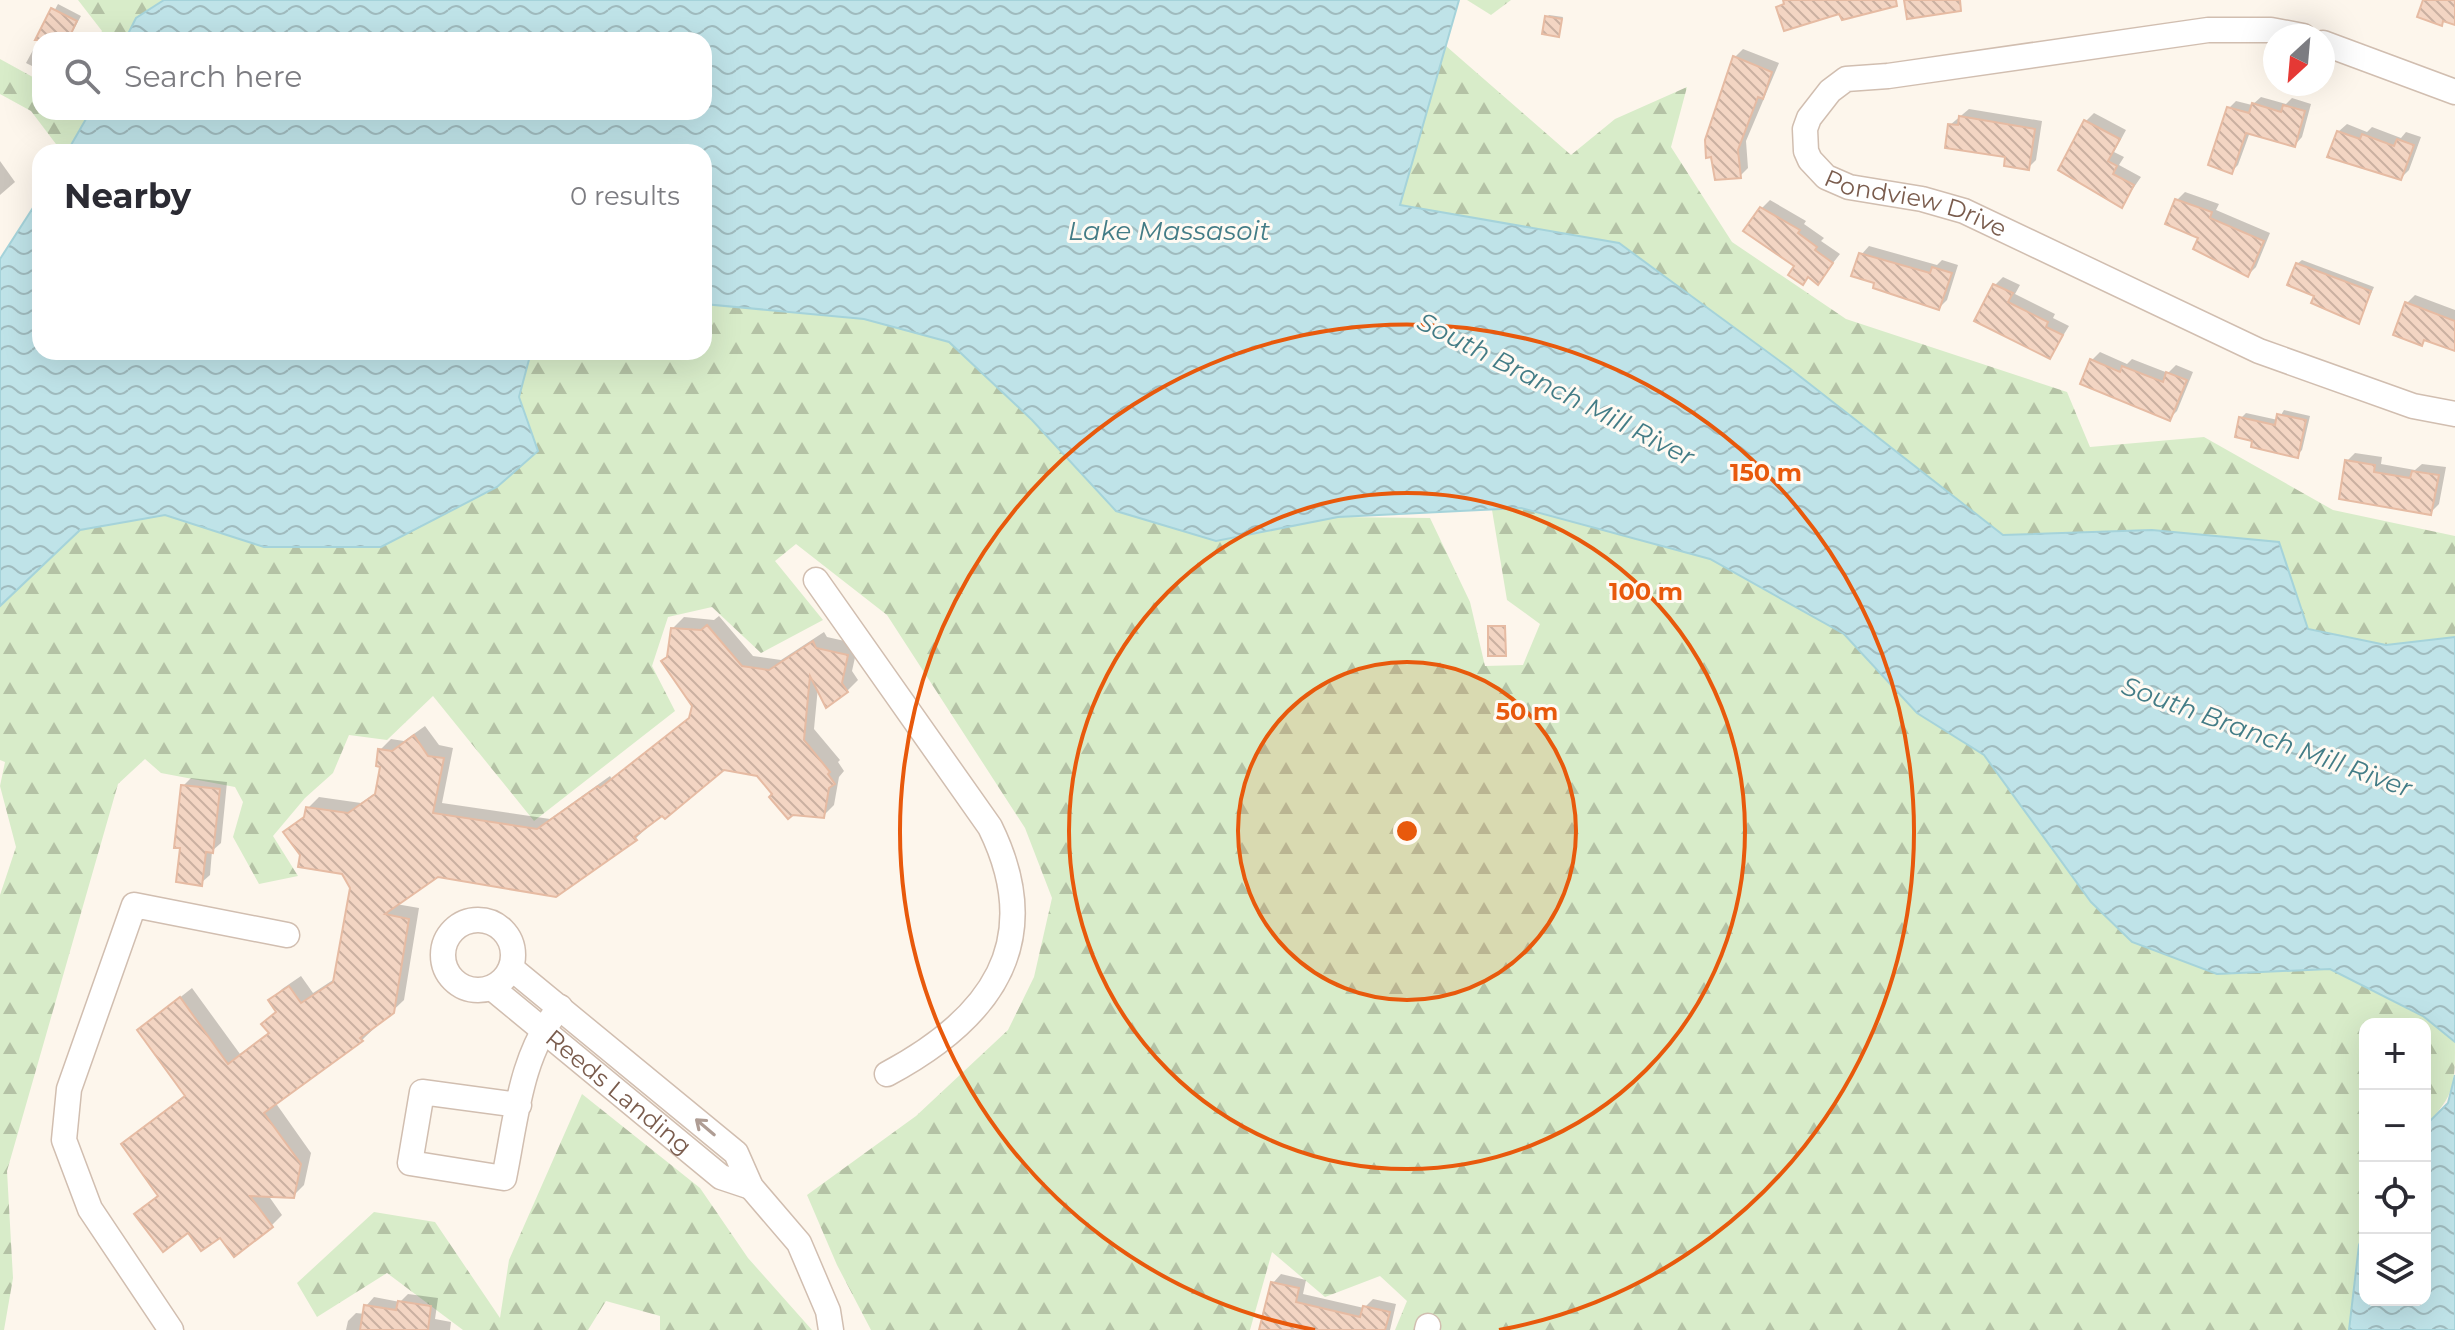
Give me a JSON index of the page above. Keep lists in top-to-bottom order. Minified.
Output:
{"streets":{"street":["Pondview Drive","Reeds Landing"]},"water":["Lake Massasoit","South Branch Mill River"],"north":"bottom left","page":{"search":"Search here","heading":["Nearby","0 results"],"map_buttons":["+","−"]},"rings":["150 m","100 m","50 m"]}
